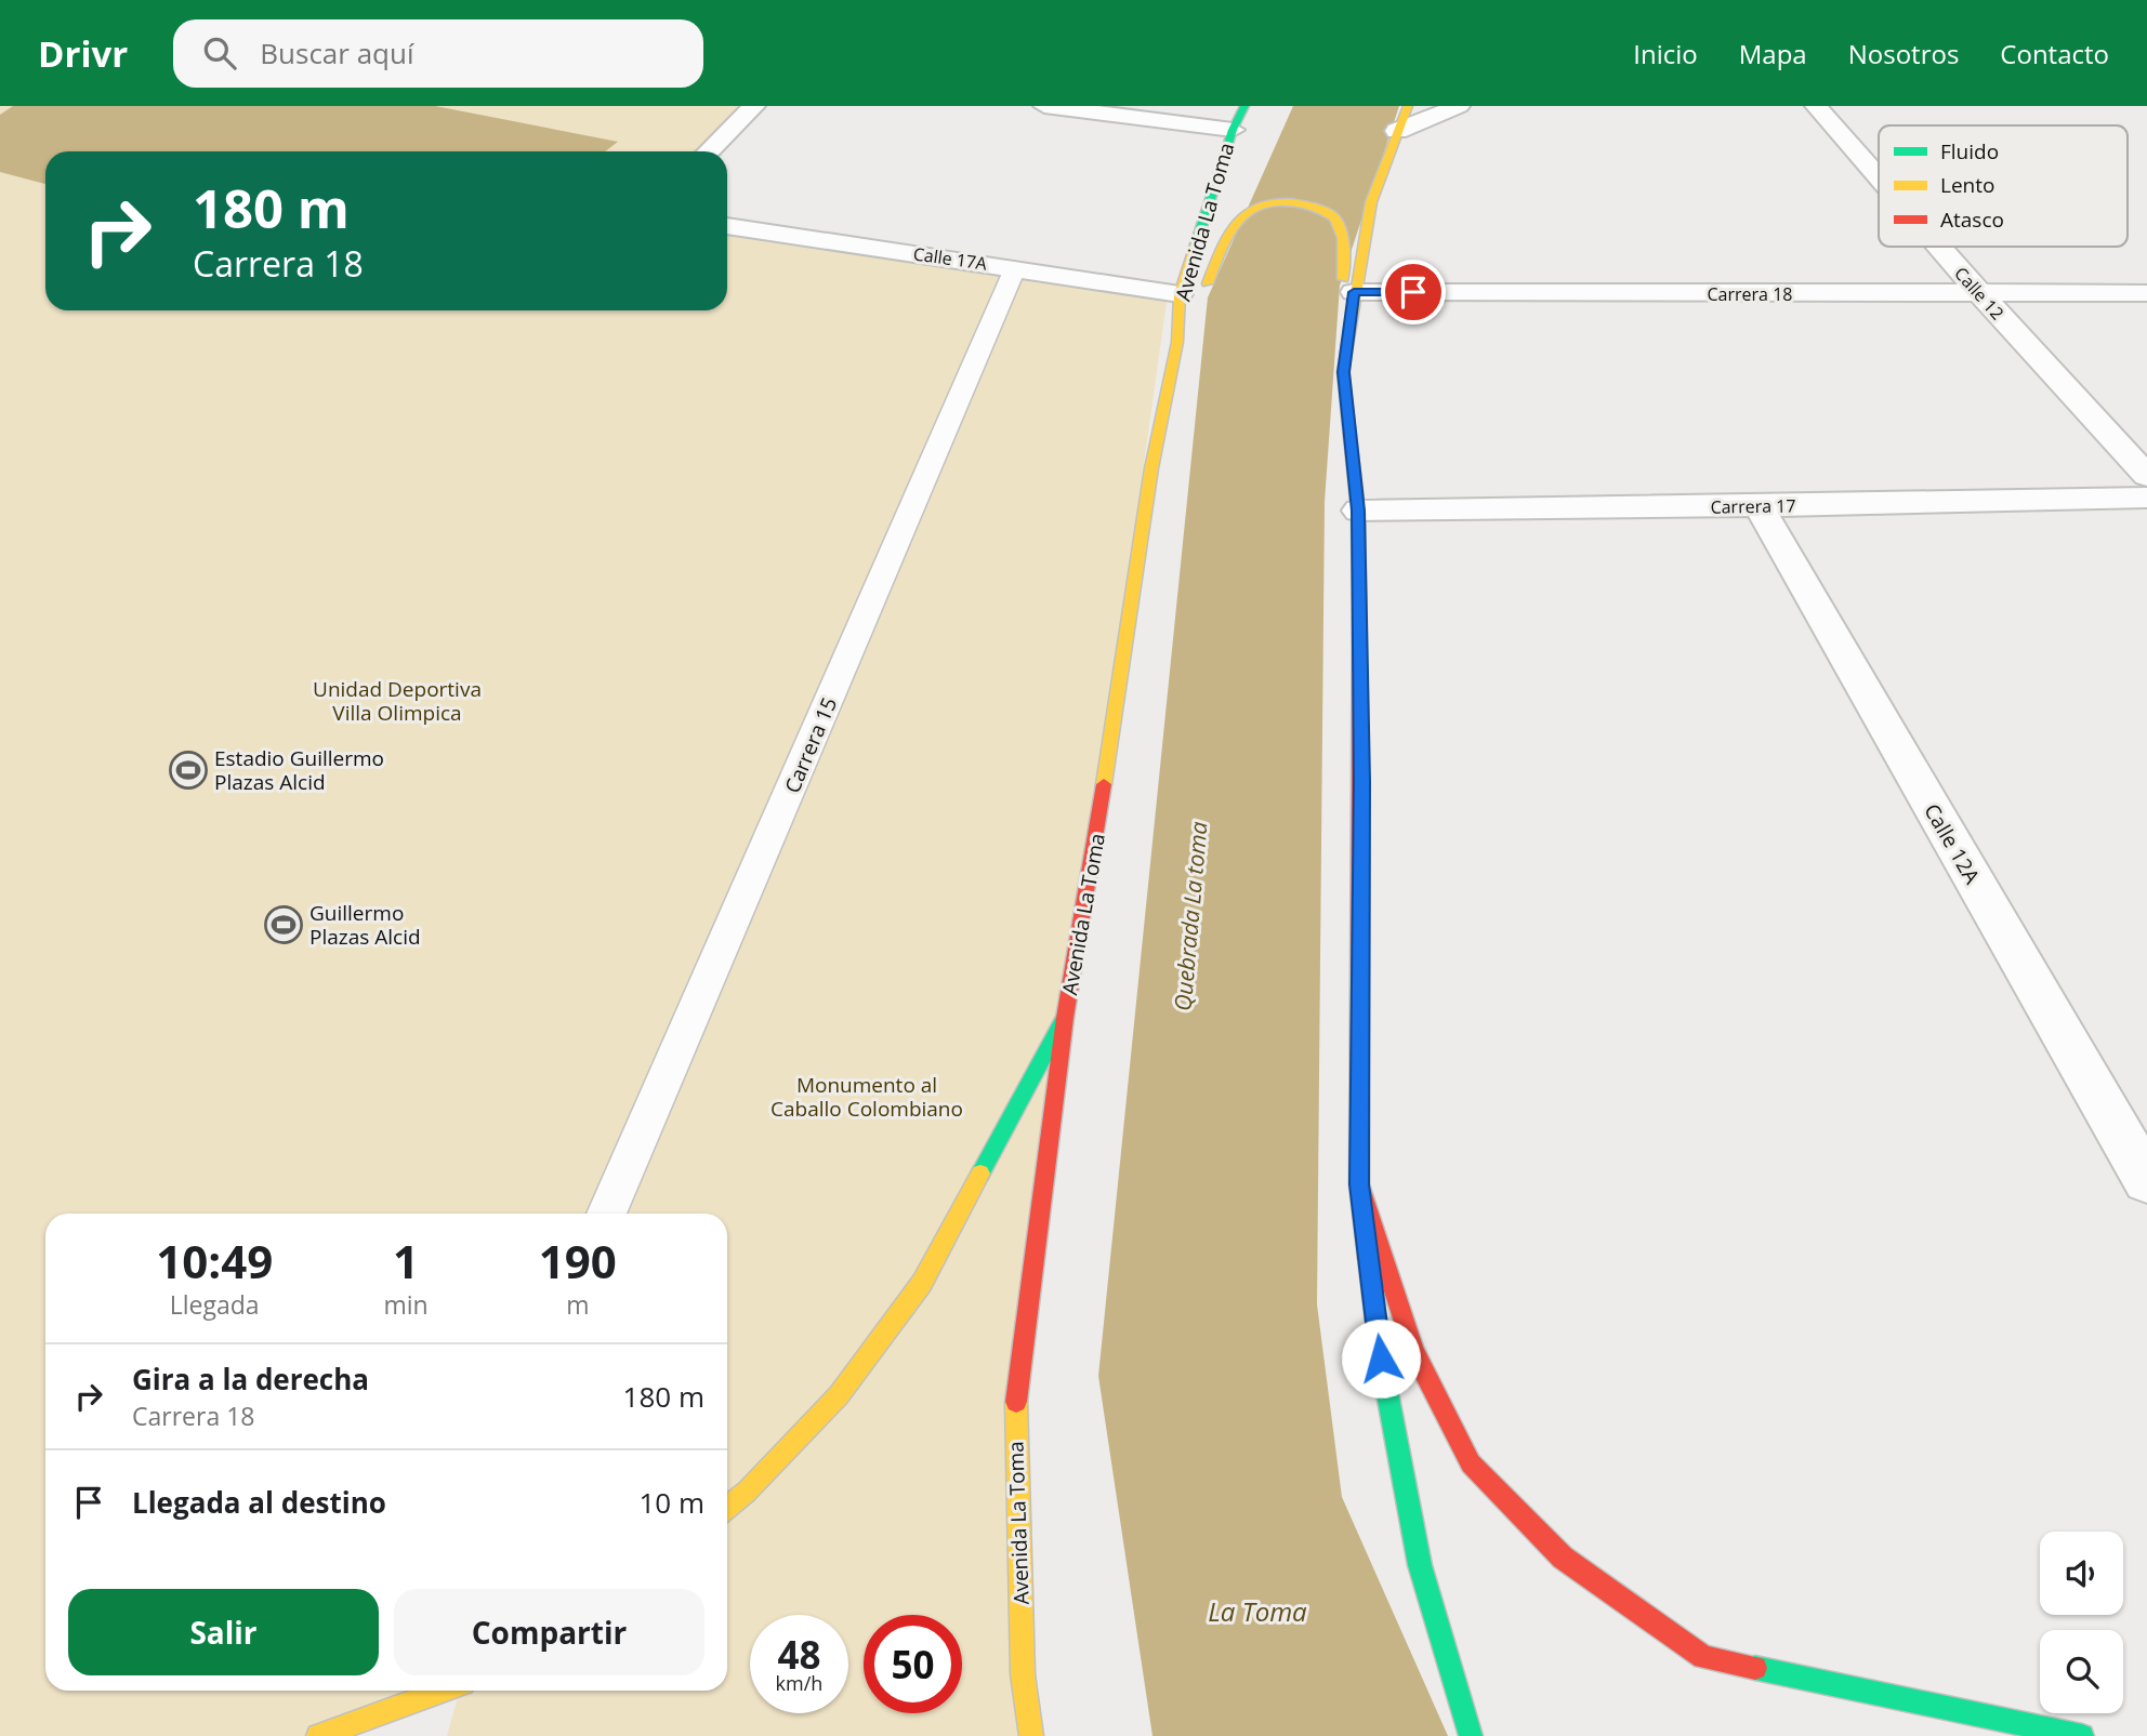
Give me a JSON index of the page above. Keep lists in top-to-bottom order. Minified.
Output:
{"streets":{"main road":["Avenida La Toma"],"street":["Calle 17A","Calle 12","Carrera 18","Carrera 17","Calle 12A"],"lane":["Carrera 15"]},"crossings":[["Avenida La Toma","Calle 17A"],["Calle 17A","Carrera 15"],["Calle 12","Carrera 18"],["Carrera 17","Calle 12A"]],"water":["Quebrada La toma","La Toma"],"parks":["Unidad Deportiva Villa Olimpica","Monumento al Caballo Colombiano"],"places":{"sports":["Estadio Guillermo Plazas Alcid","Guillermo Plazas Alcid"]},"legend":["Fluido","Lento","Atasco"],"page":{"header":"Drivr","search":"Buscar aquí","nav":["Inicio","Mapa","Nosotros","Contacto"],"turn":["180 m","Carrera 18"],"eta":["10:49","Llegada","1","min","190","m"],"list":[{"name":"Gira a la derecha","note":"Carrera 18","value":"180 m"},{"name":"Llegada al destino","value":"10 m"}],"buttons":["Salir","Compartir"],"speed":"48 km/h","limit":"50"}}
